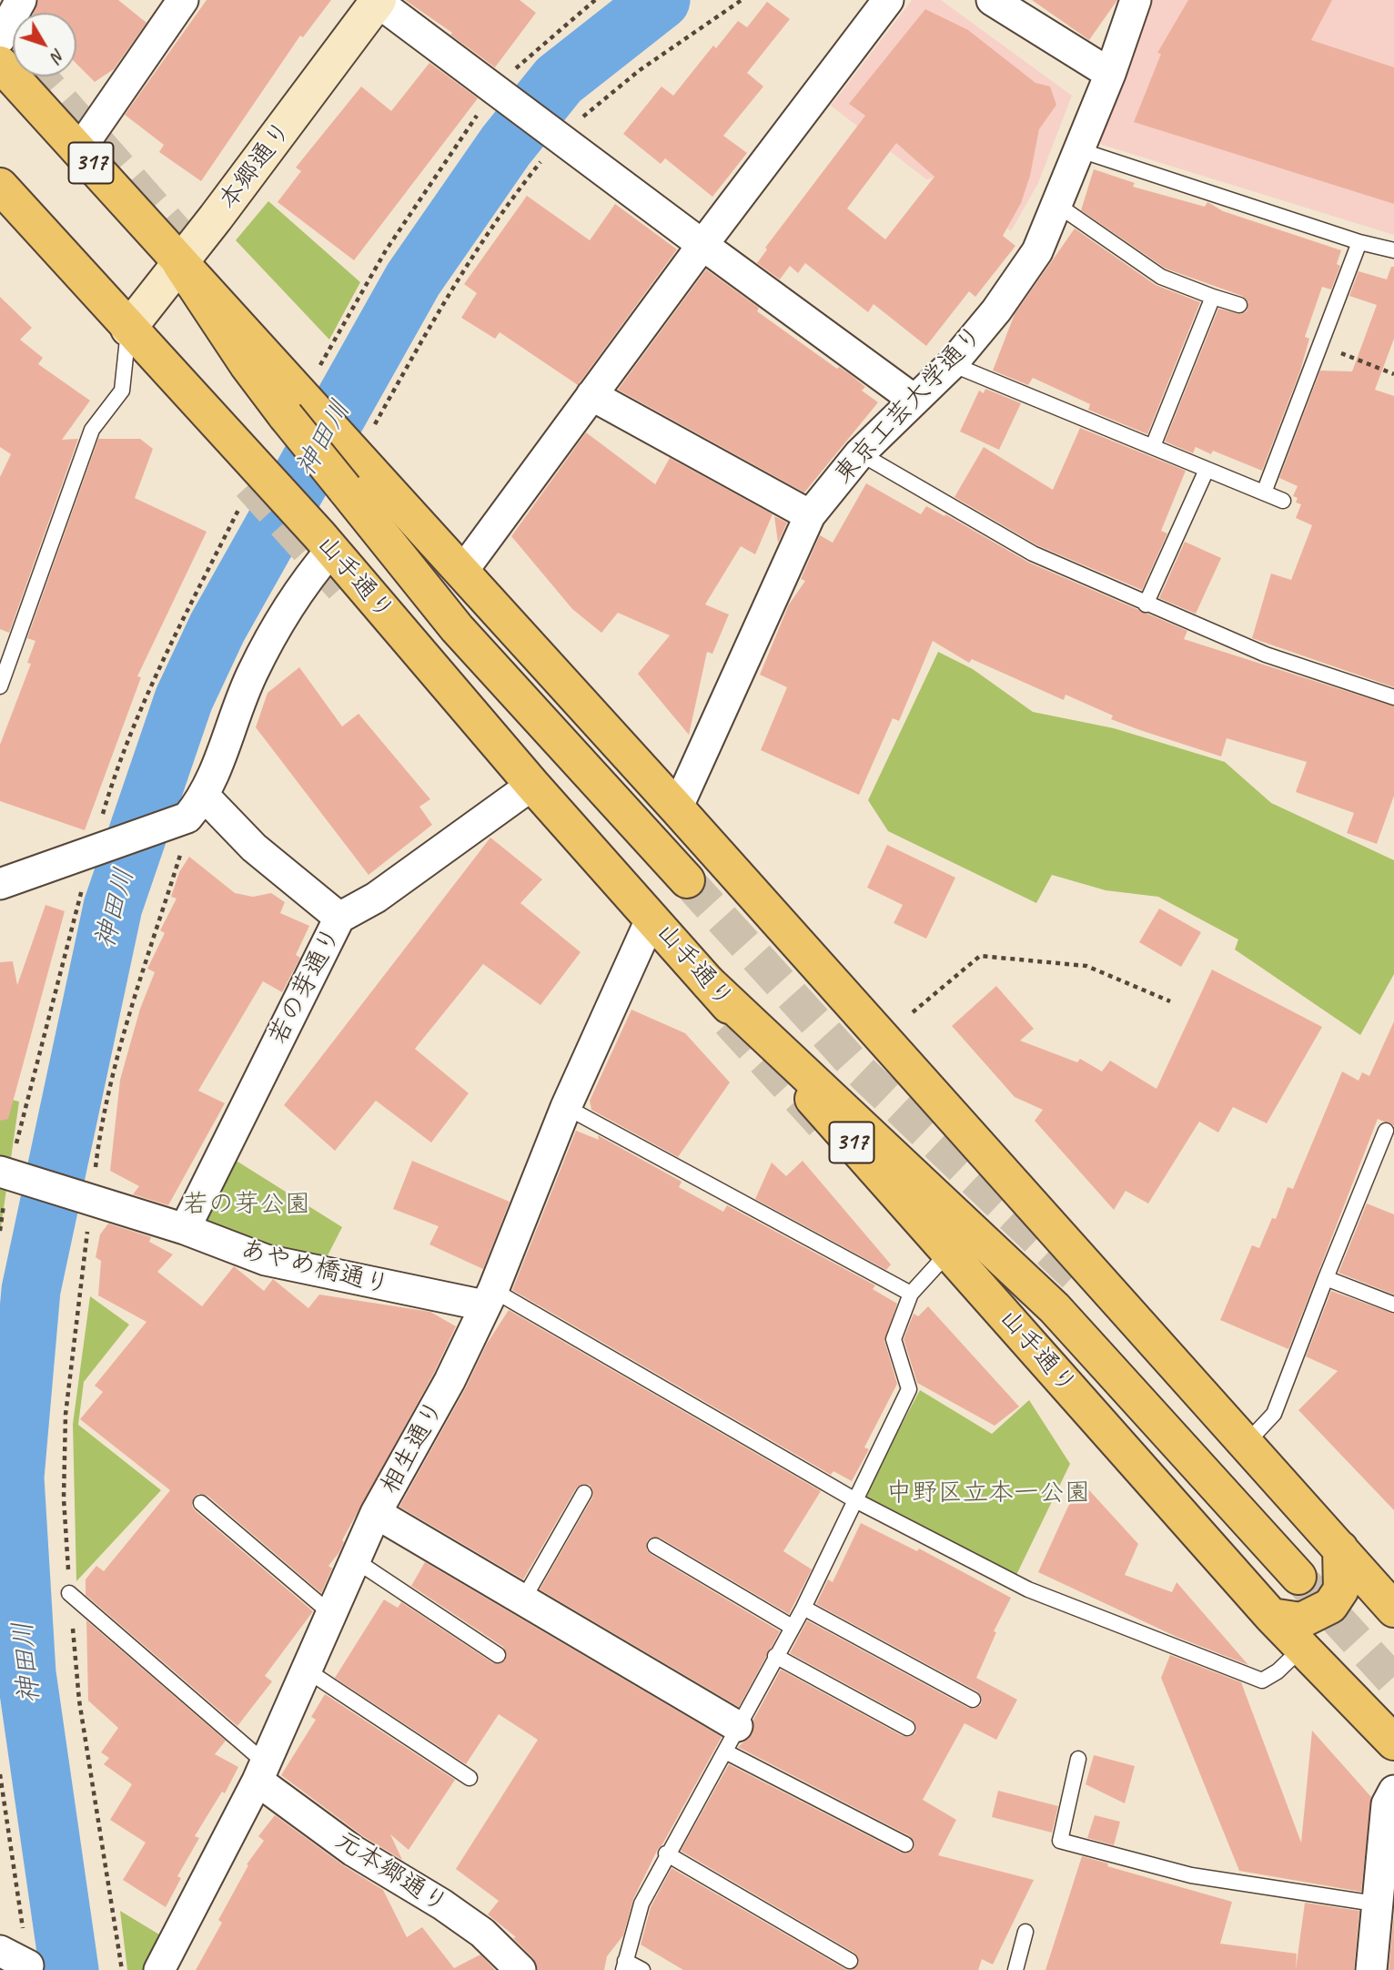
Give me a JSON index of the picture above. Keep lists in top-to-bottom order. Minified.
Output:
{"streets":{"main road":["317","山手通り"],"street":["本郷通り","東京工芸大学通り","若の芽通り","あやめ橋通り","相生通り","元本郷通り"]},"crossings":[["317","本郷通り"],["本郷通り","山手通り"],["山手通り","若の芽通り"],["山手通り","相生通り"],["若の芽通り","あやめ橋通り"],["あやめ橋通り","相生通り"],["相生通り","元本郷通り"]],"water":["神田川"],"parks":["若の芽公園","中野区立本一公園"],"north":"bottom right"}
